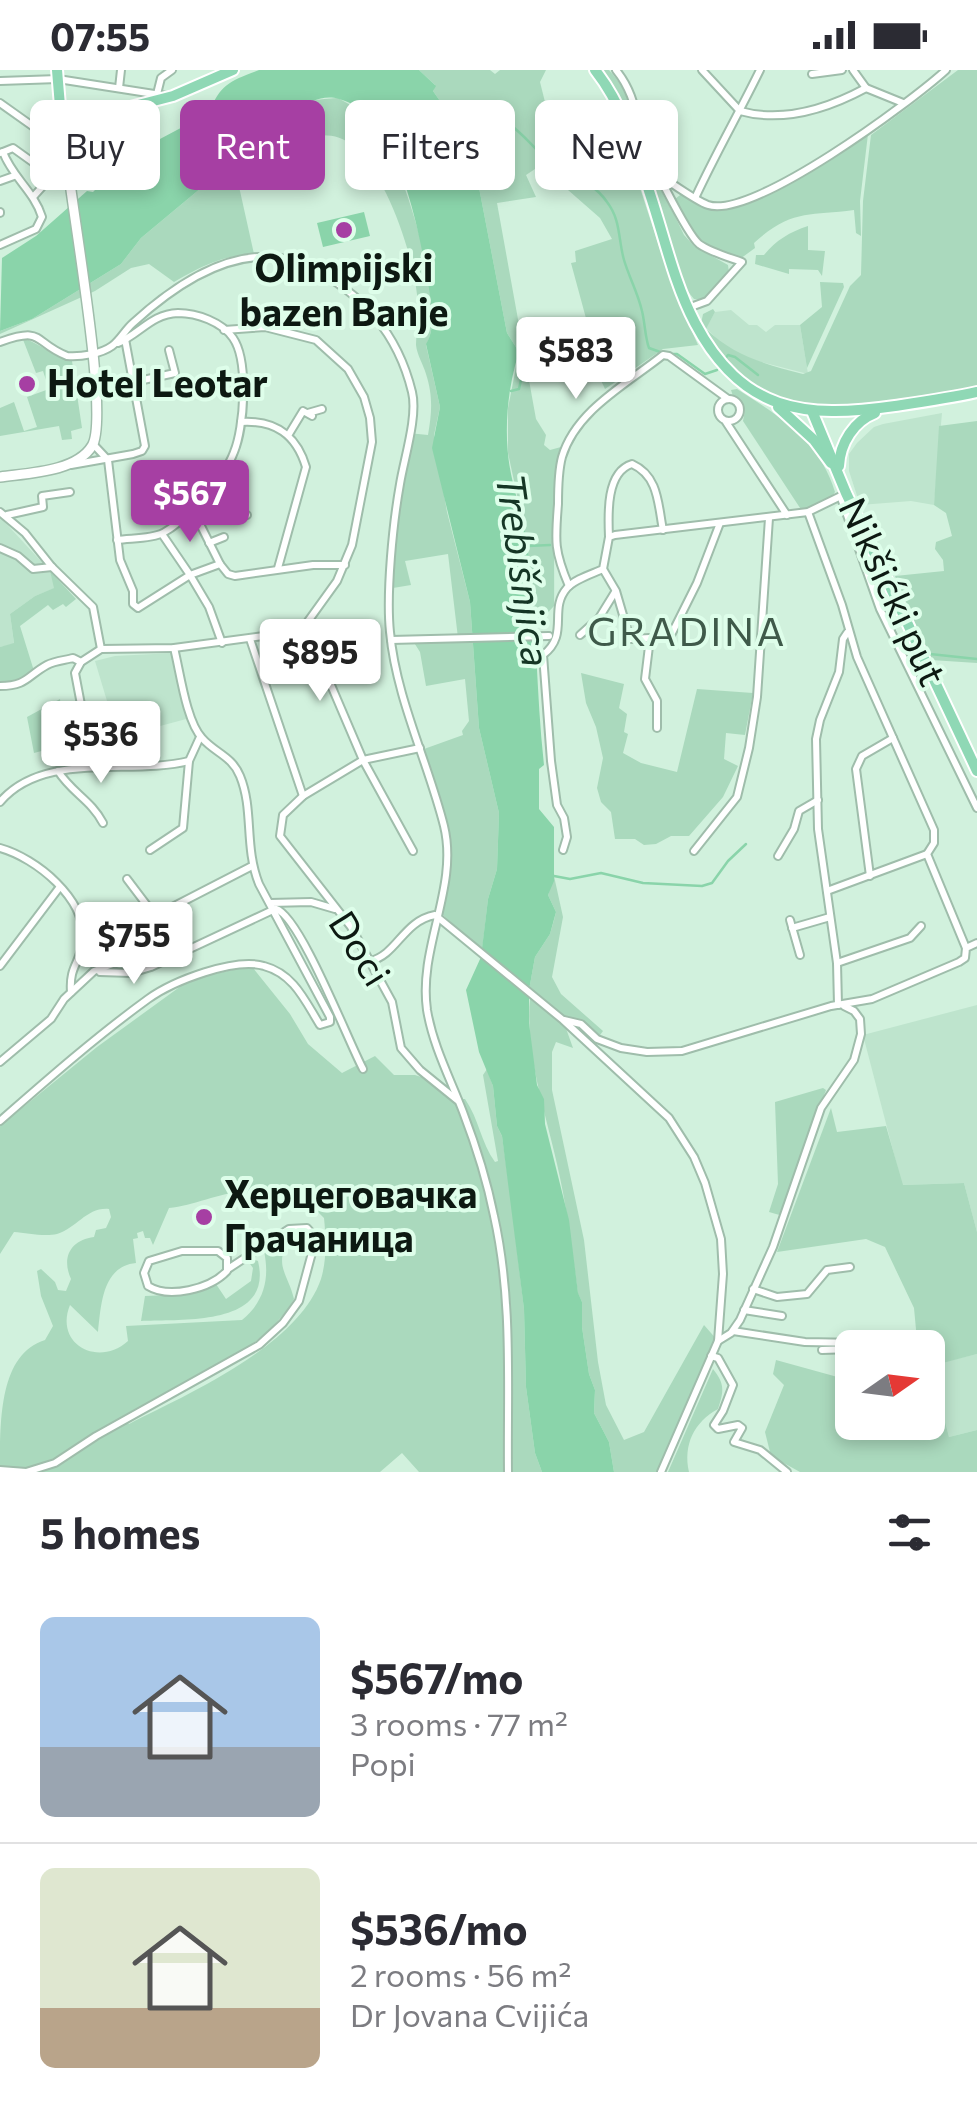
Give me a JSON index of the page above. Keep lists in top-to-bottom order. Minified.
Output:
{"streets":{"main road":["Nikšićki put"],"street":["Doci"]},"districts":["GRADINA"],"water":["Trebišnjica"],"places":["Olimpijski bazen Banje","Hotel Leotar","Херцеговачка Грачаница"],"north":"right","page":{"status":"07:55","chip":["Buy","Rent","Filters","New"],"price":["$583","$567","$895","$536","$755"],"heading":"5 homes","list":[{"name":"$567/mo","note":"3 rooms · 77 m² · Popi"},{"name":"$536/mo","note":"2 rooms · 56 m² · Dr Jovana Cvijića"}]}}
